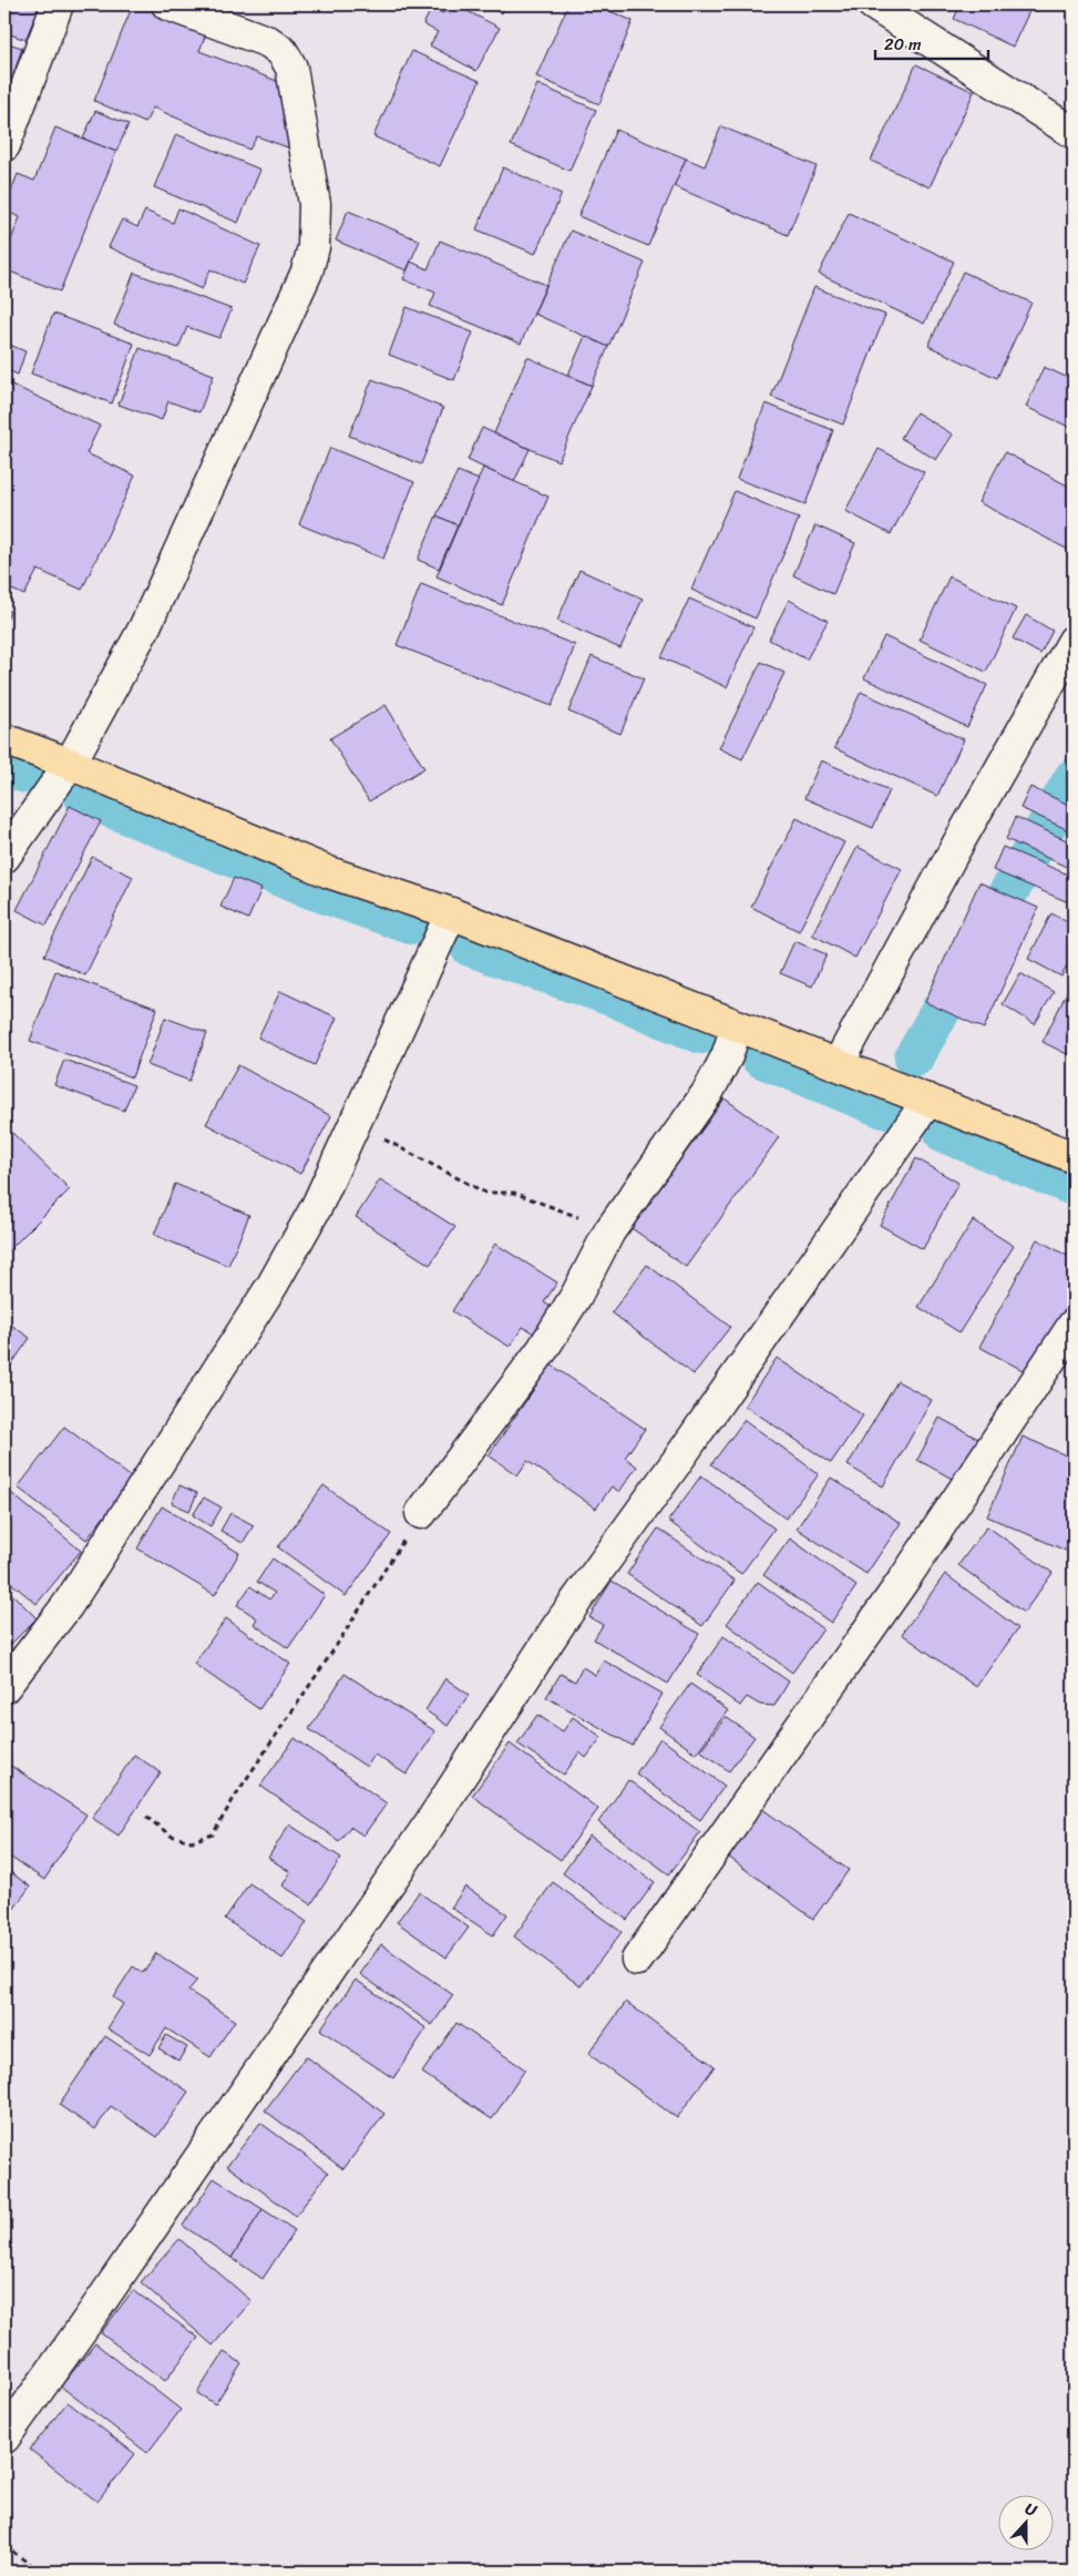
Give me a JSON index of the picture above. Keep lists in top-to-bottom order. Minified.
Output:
{"scale_bar":"20 m","north":"top"}
